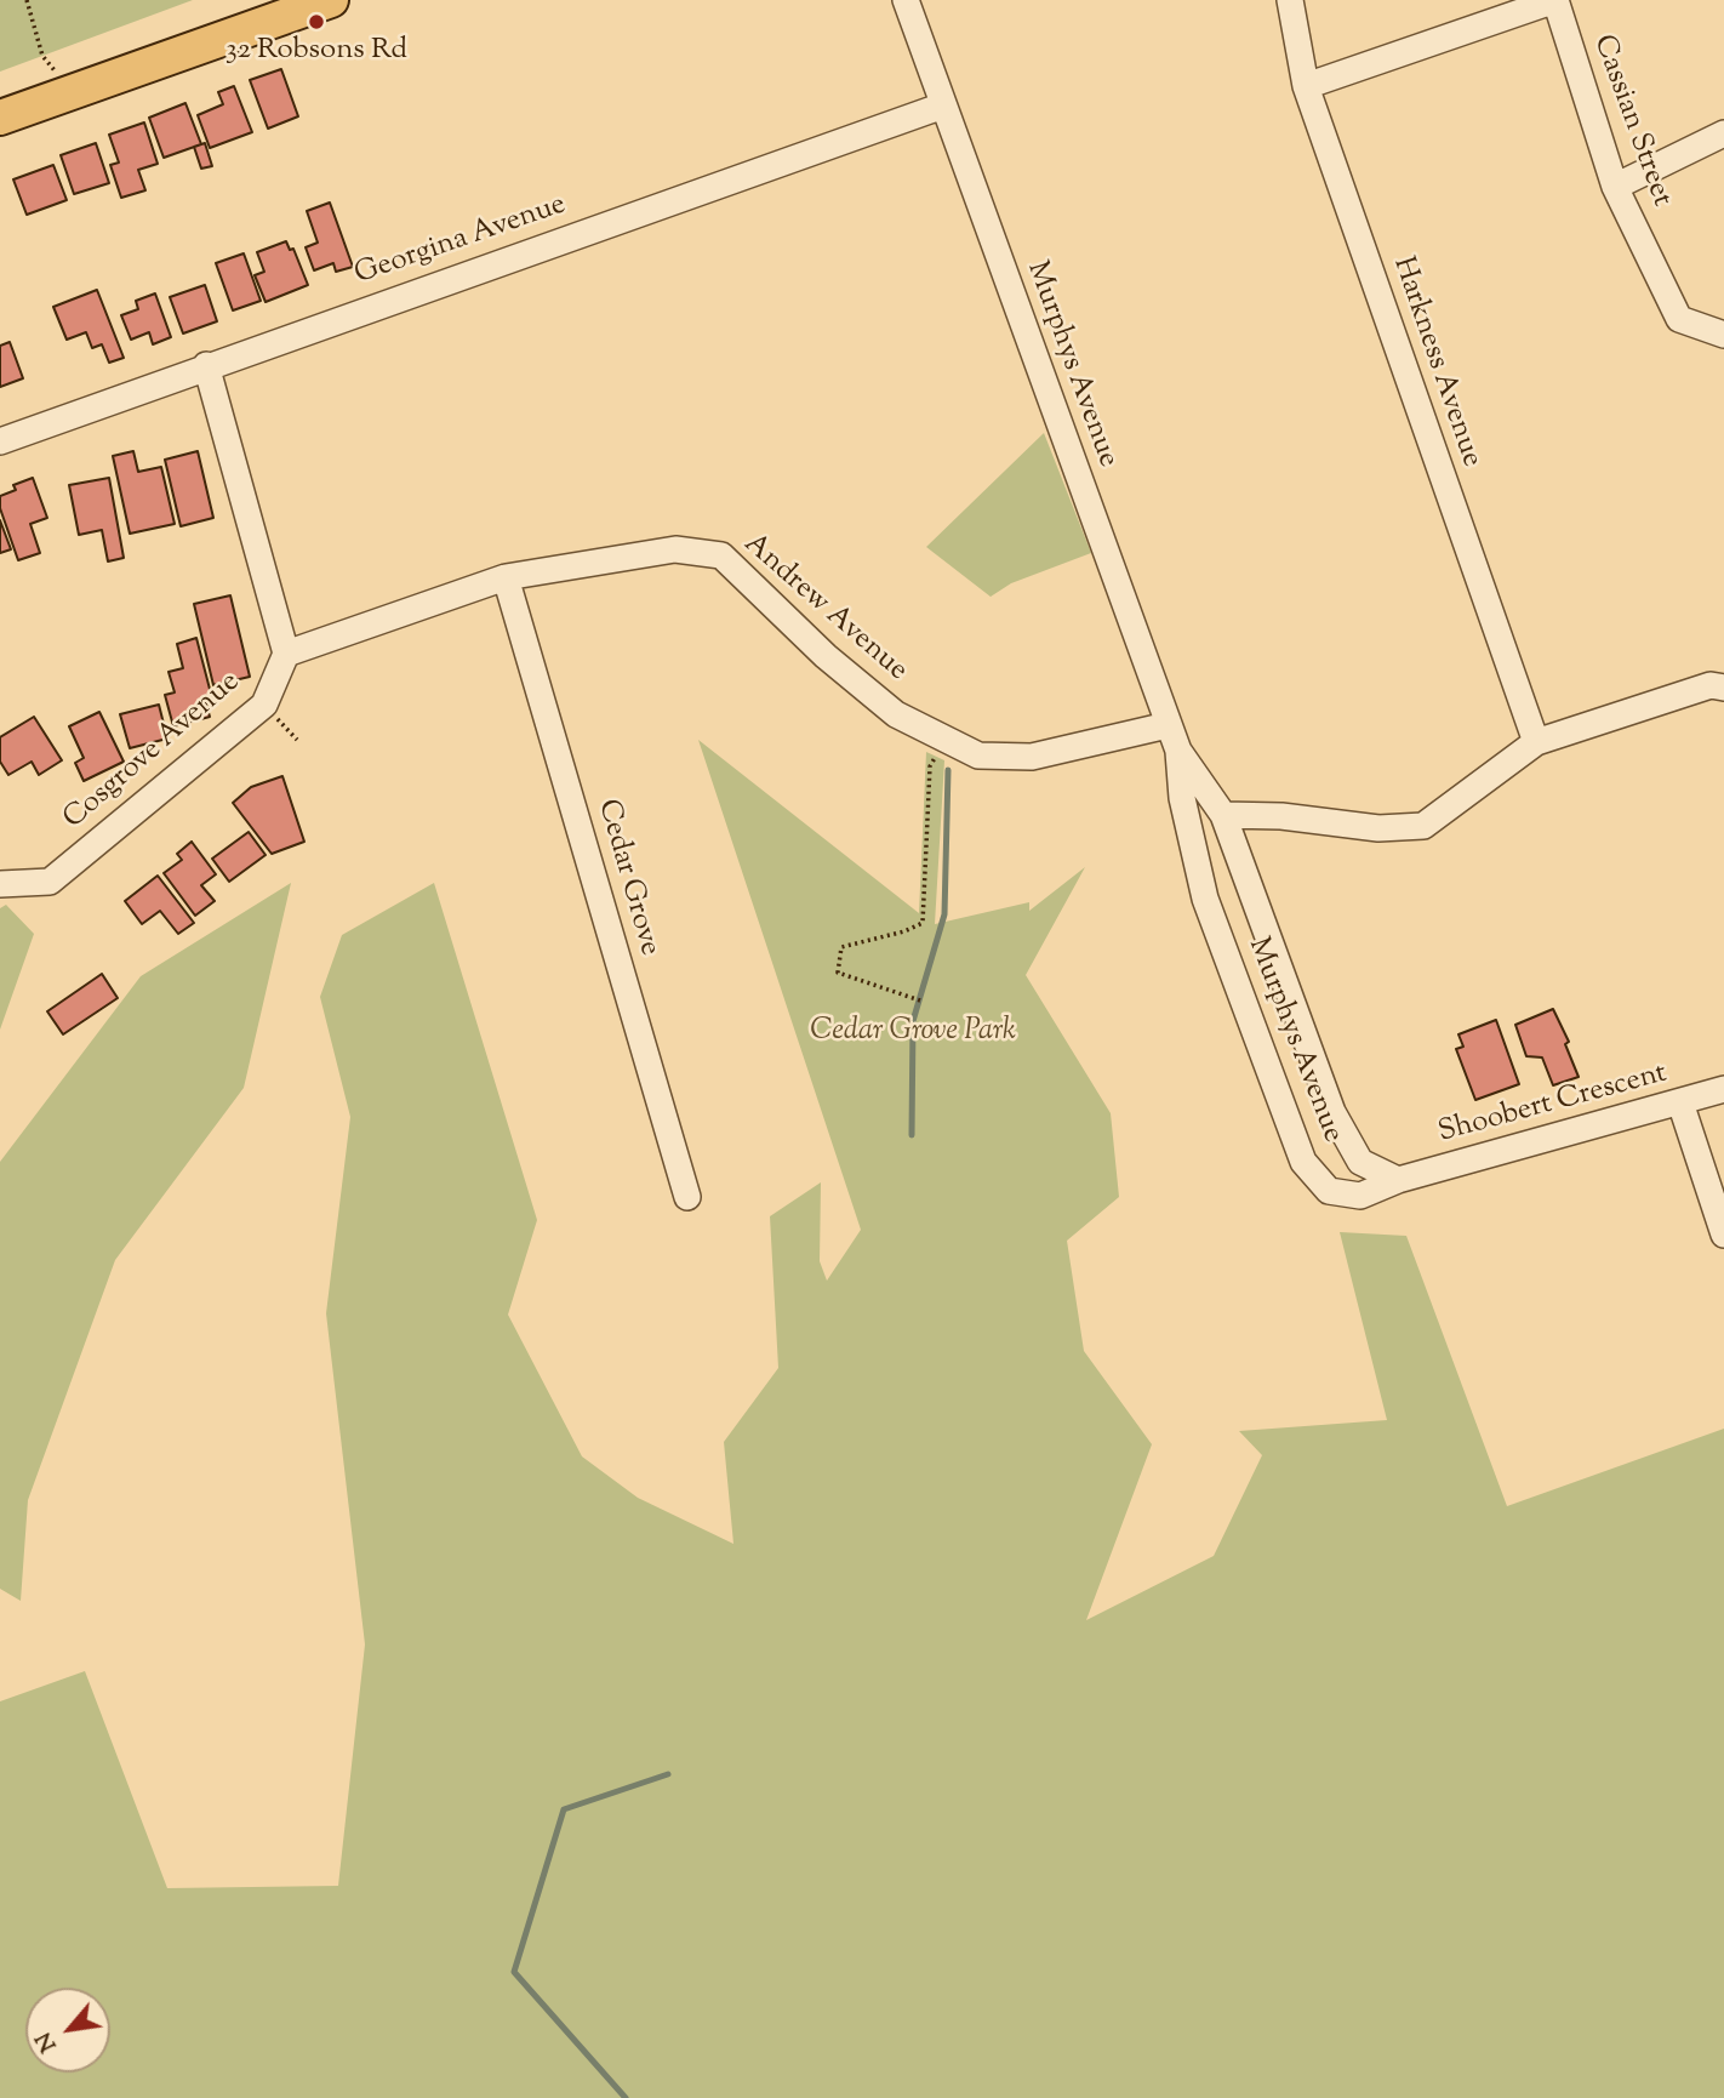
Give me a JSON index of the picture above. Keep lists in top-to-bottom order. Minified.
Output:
{"streets":{"street":["Cassian Street","Georgina Avenue","Harkness Avenue","Murphys Avenue","Andrew Avenue","Cosgrove Avenue","Cedar Grove","Shoobert Crescent"]},"crossings":[["Cassian Street","Harkness Avenue"],["Georgina Avenue","Murphys Avenue"],["Murphys Avenue","Andrew Avenue"],["Murphys Avenue","Shoobert Crescent"],["Andrew Avenue","Cosgrove Avenue"],["Andrew Avenue","Cedar Grove"]],"parks":["Cedar Grove Park"],"places":["32 Robsons Rd"],"north":"bottom left"}
